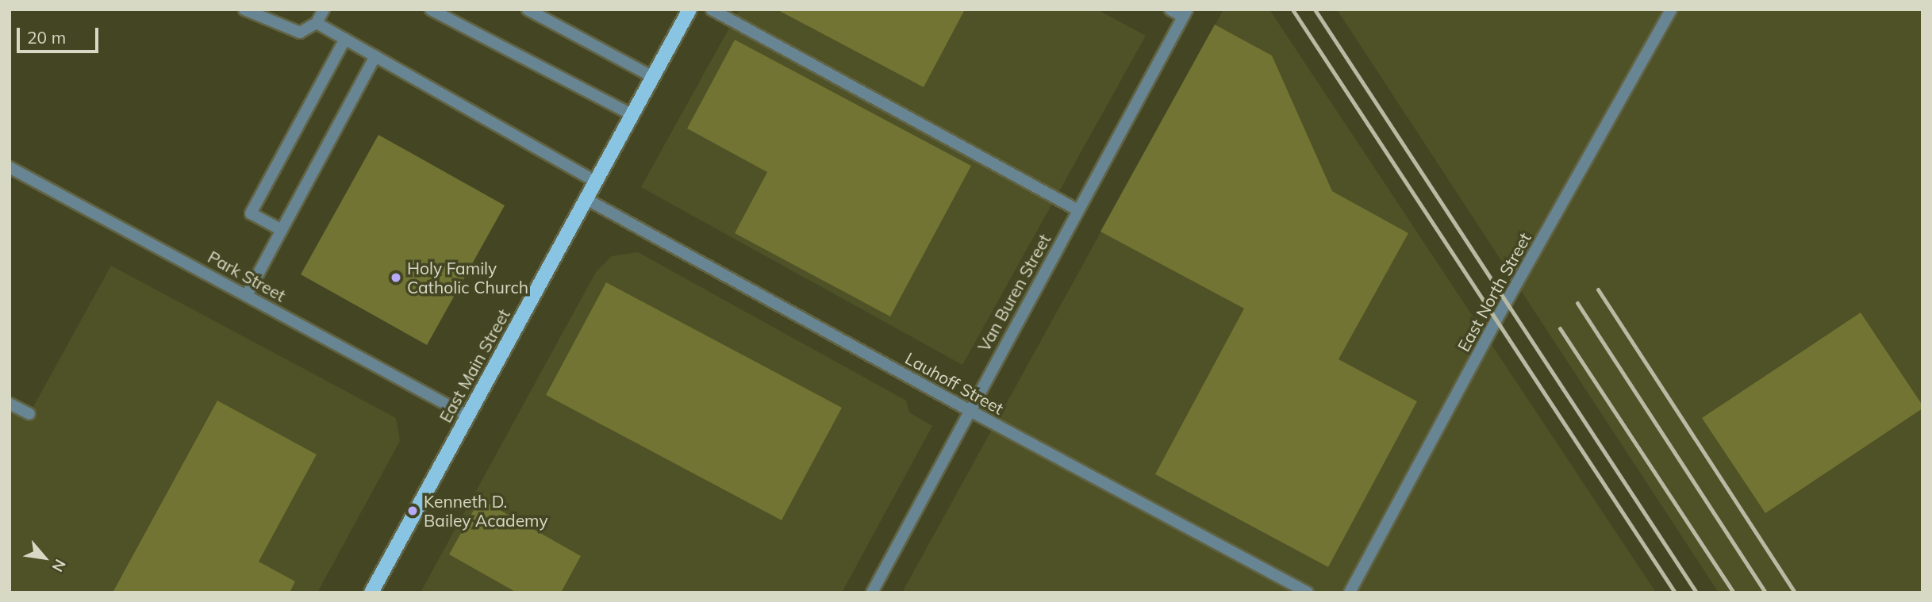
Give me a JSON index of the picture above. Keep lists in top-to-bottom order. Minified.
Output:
{"streets":{"main road":["East Main Street"],"street":["Park Street","East North Street","Van Buren Street","Lauhoff Street"]},"crossings":[["Park Street","East Main Street"],["Van Buren Street","Lauhoff Street"],["East Main Street","Lauhoff Street"]],"places":["Holy Family Catholic Church","Kenneth D. Bailey Academy"],"scale_bar":"20 m","north":"bottom right"}
